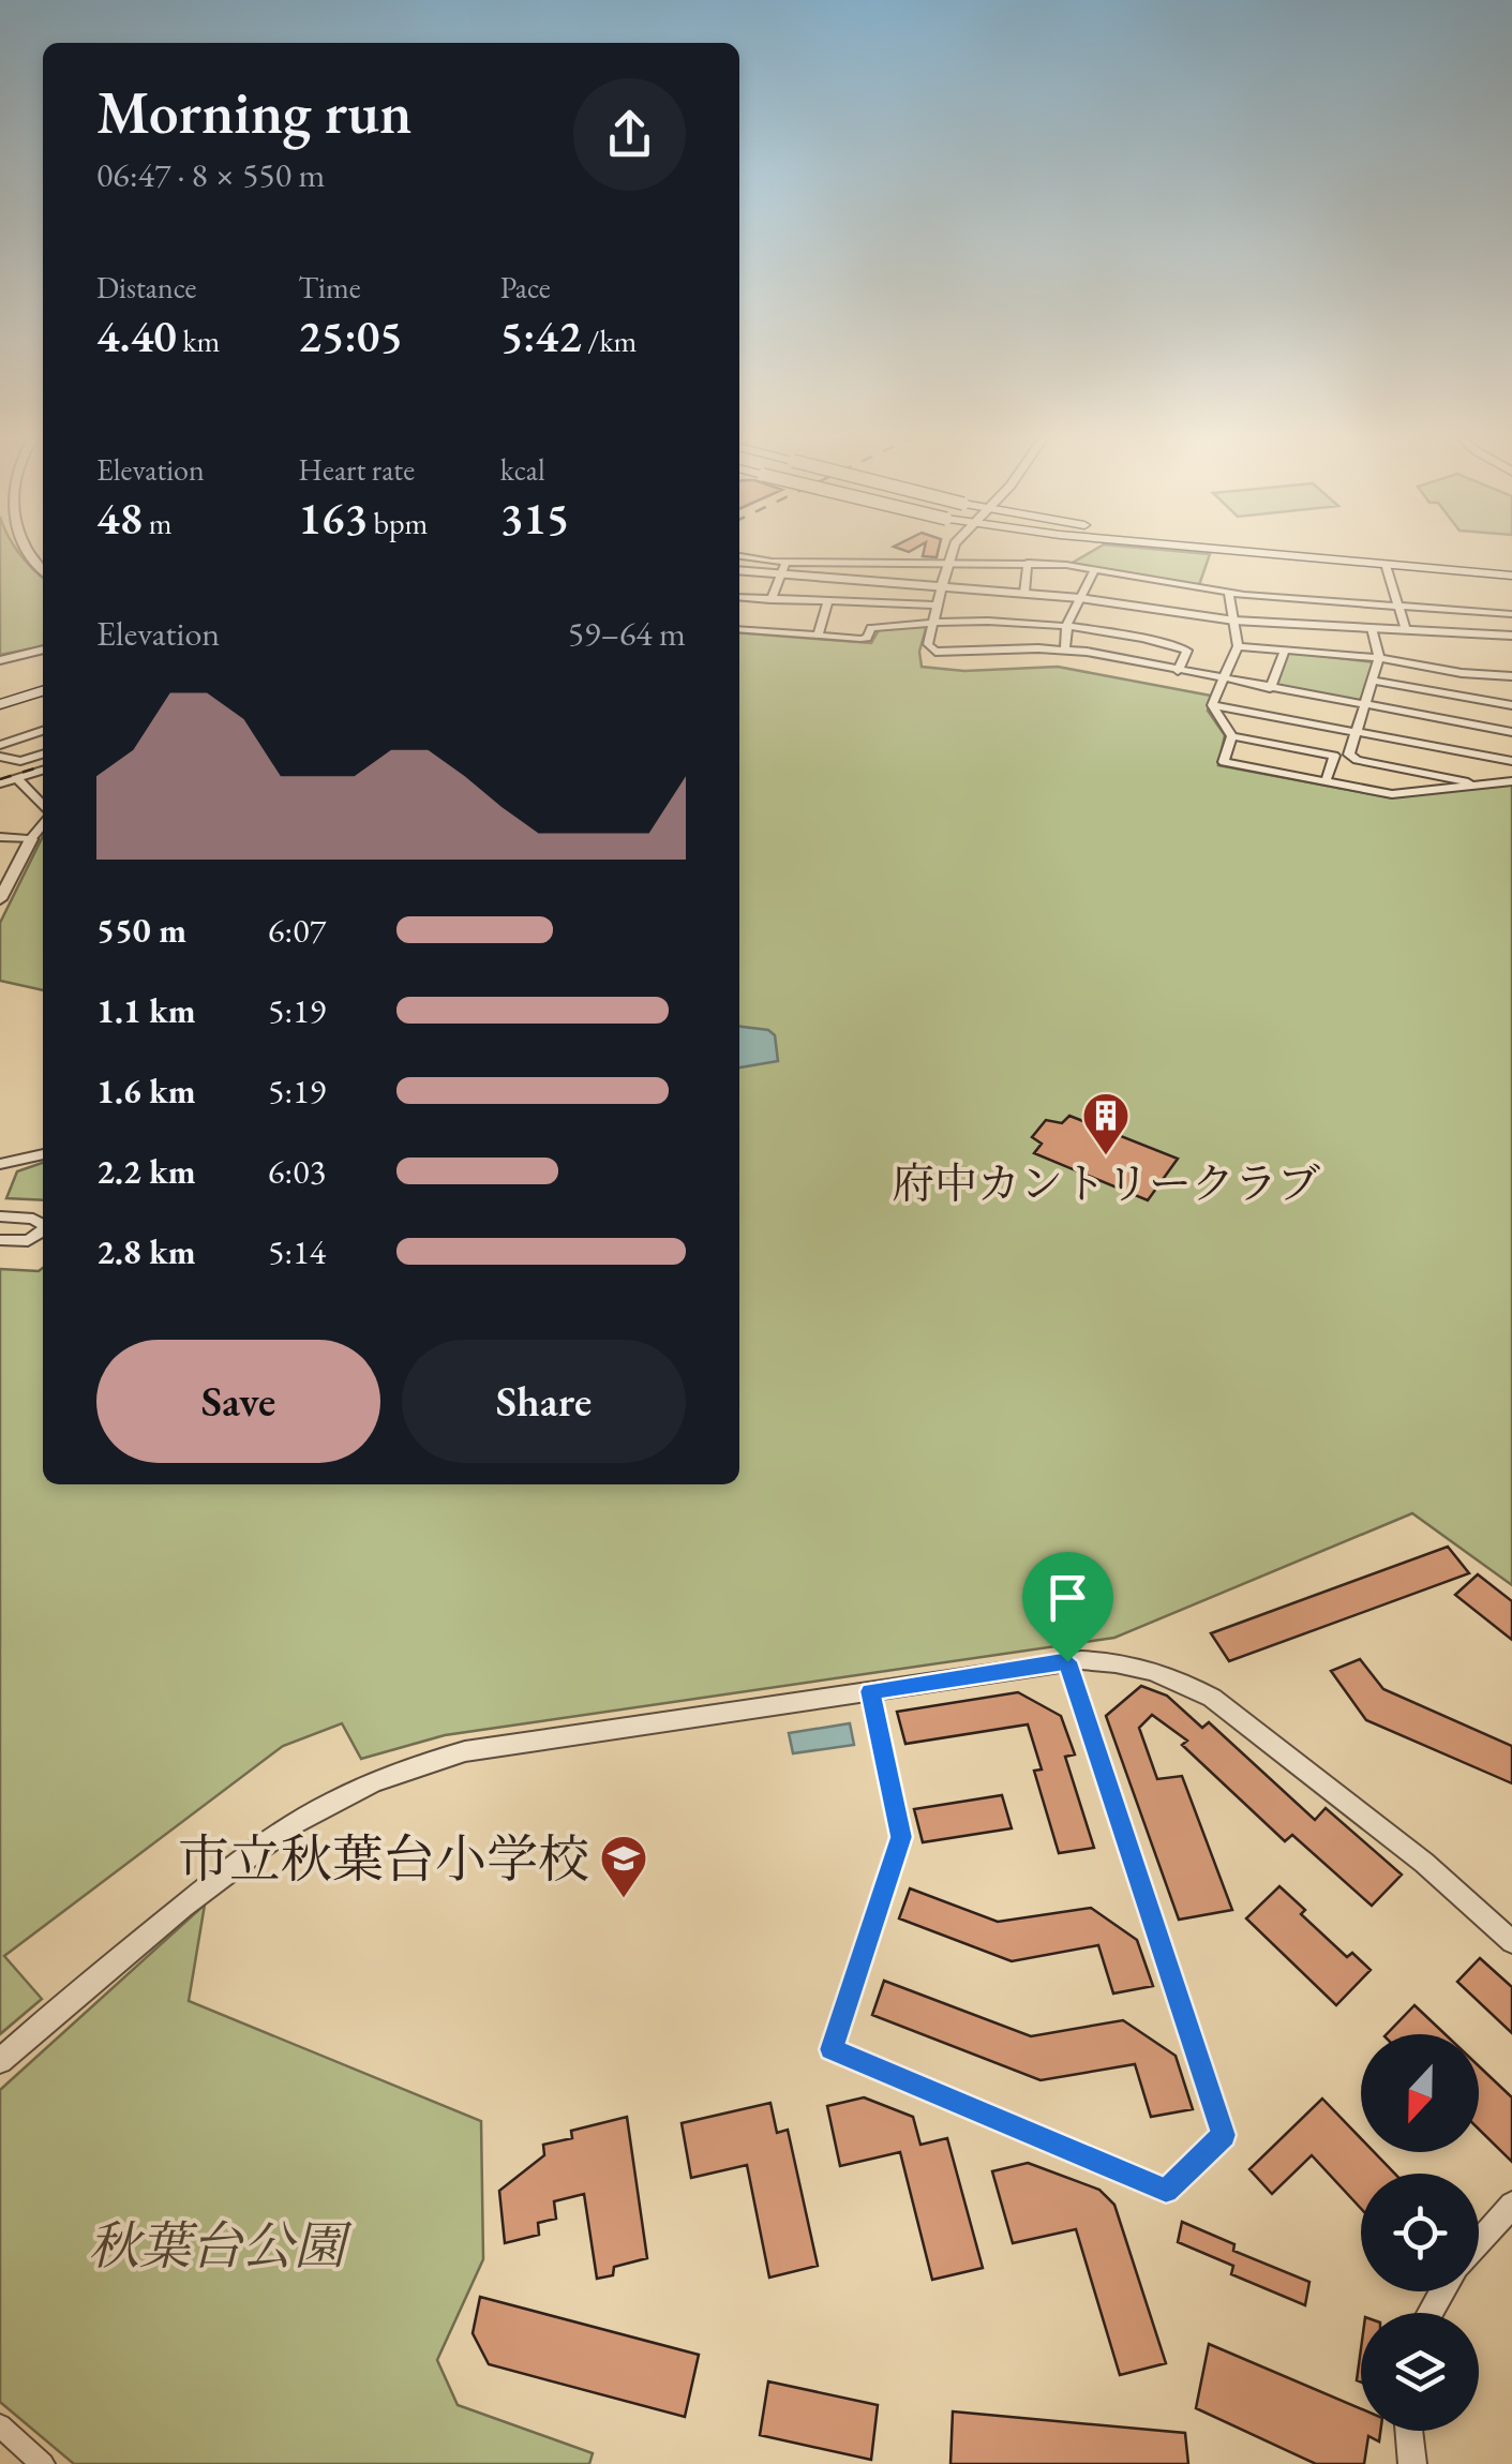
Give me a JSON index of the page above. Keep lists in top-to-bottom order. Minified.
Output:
{"parks":["秋葉台公園"],"places":{"building":["府中カントリークラブ"],"school or university":["市立秋葉台小学校"]},"north":"bottom","page":{"heading":["Morning run","06:47 · 8 × 550 m"],"stats":[["Distance","4.40 km"],["Time","25:05"],["Pace","5:42 /km"],["Elevation","48 m"],["Heart rate","163 bpm"],["kcal","315"]],"chart":["Elevation","59–64 m"],"list":[{"name":"550 m","note":"6:07"},{"name":"1.1 km","note":"5:19"},{"name":"1.6 km","note":"5:19"},{"name":"2.2 km","note":"6:03"},{"name":"2.8 km","note":"5:14"}],"buttons":["Save","Share"]}}
